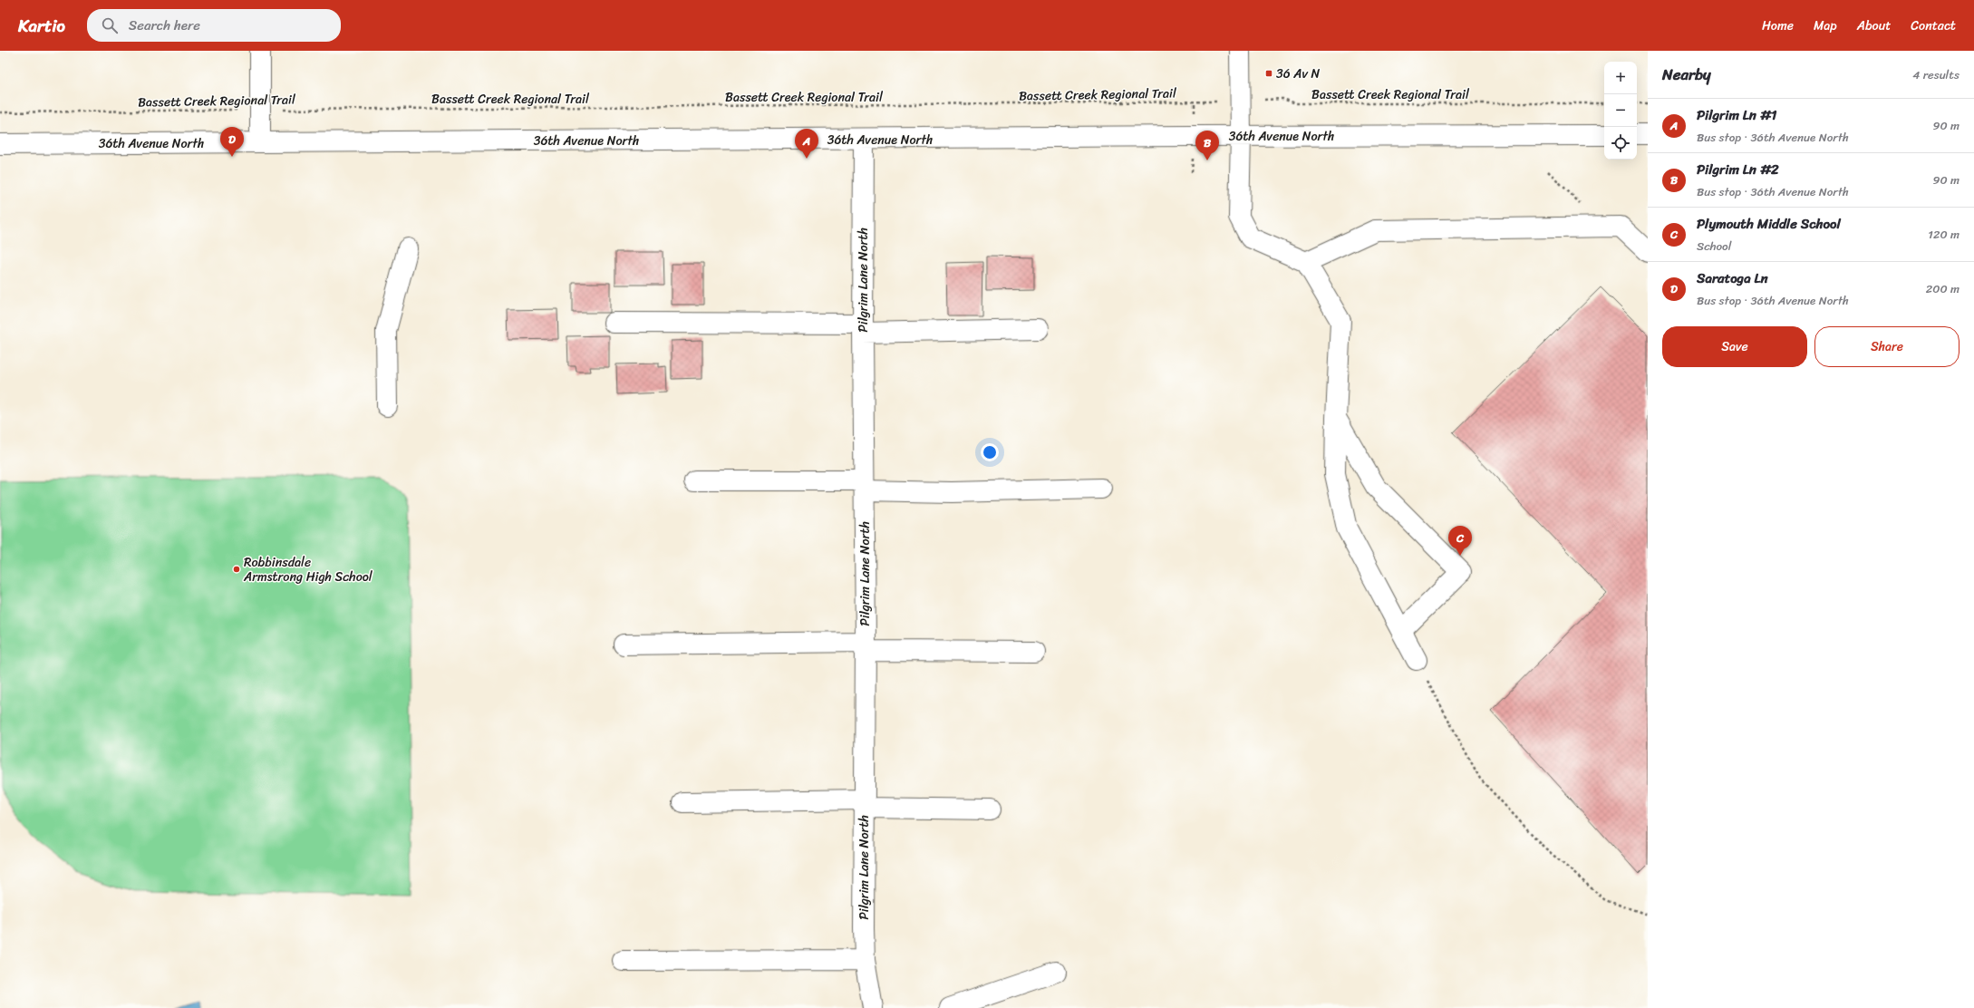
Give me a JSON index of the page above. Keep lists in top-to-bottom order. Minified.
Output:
{"streets":{"street":["36th Avenue North","Pilgrim Lane North"],"path":["Bassett Creek Regional Trail"]},"crossings":[["36th Avenue North","Pilgrim Lane North"]],"places":{"transit":["36 Av N"],"other":["Robbinsdale Armstrong High School"]},"page":{"header":"Kartio","search":"Search here","nav":["Home","Map","About","Contact"],"heading":["Nearby","4 results"],"map_buttons":["+","−"],"list":[{"mark":"A","name":"Pilgrim Ln #1","note":"Bus stop · 36th Avenue North","value":"90 m"},{"mark":"B","name":"Pilgrim Ln #2","note":"Bus stop · 36th Avenue North","value":"90 m"},{"mark":"C","name":"Plymouth Middle School","note":"School","value":"120 m"},{"mark":"D","name":"Saratoga Ln","note":"Bus stop · 36th Avenue North","value":"200 m"}],"pins":["D","A","B","C"],"buttons":["Save","Share"]}}
